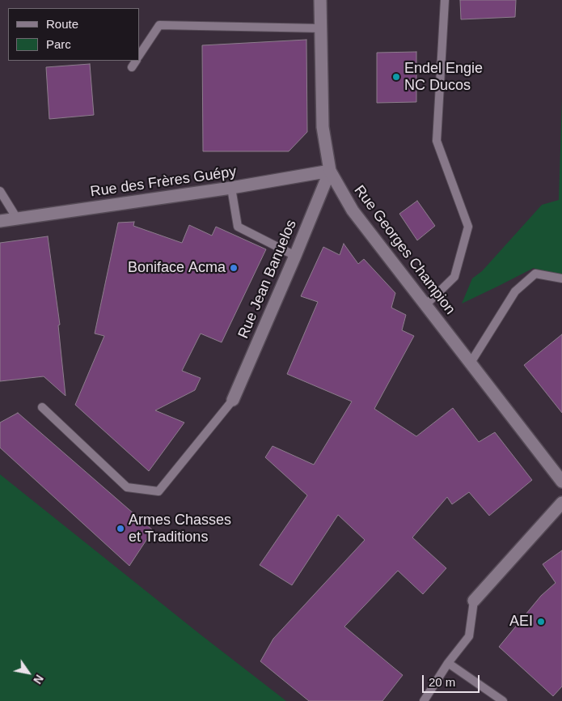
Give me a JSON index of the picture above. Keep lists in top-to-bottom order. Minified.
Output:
{"streets":{"street":["Rue des Frères Guépy","Rue Georges Champion","Rue Jean Banuelos"]},"crossings":[["Rue des Frères Guépy","Rue Georges Champion"],["Rue des Frères Guépy","Rue Jean Banuelos"],["Rue Georges Champion","Rue Jean Banuelos"]],"places":["Endel Engie NC Ducos","Boniface Acma","Armes Chasses et Traditions","AEI"],"legend":["Route","Parc"],"scale_bar":"20 m","north":"bottom right"}
